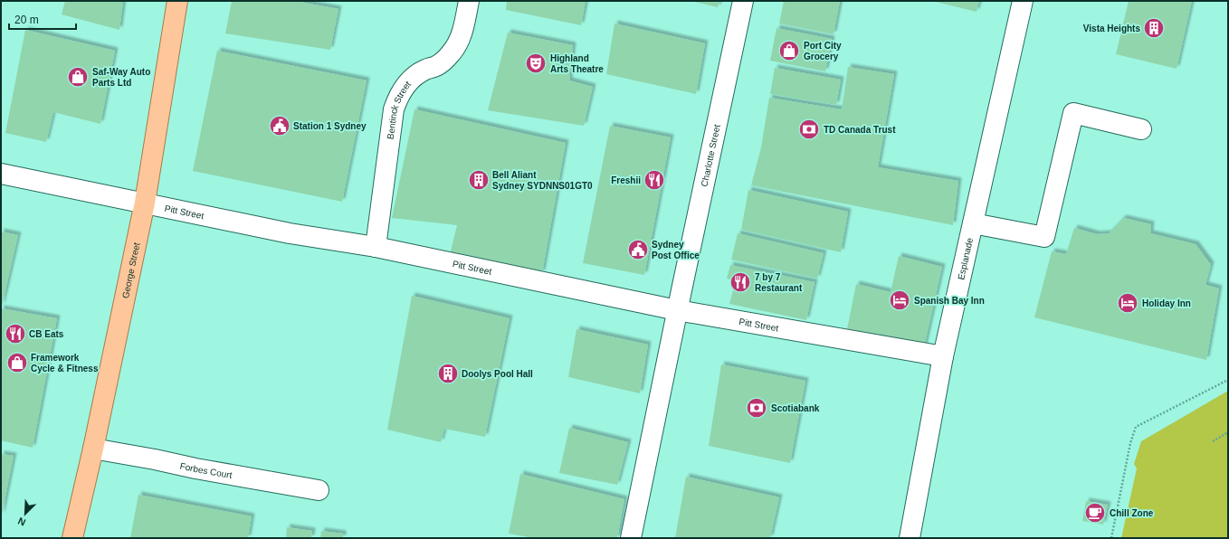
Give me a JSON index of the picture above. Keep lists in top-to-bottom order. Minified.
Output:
{"streets":{"main road":["George Street"],"street":["Bentinck Street","Charlotte Street","Pitt Street","Esplanade","Forbes Court"]},"crossings":[["Bentinck Street","Pitt Street"],["Charlotte Street","Pitt Street"],["Pitt Street","Esplanade"],["Pitt Street","George Street"],["George Street","Forbes Court"]],"places":{"building":["Vista Heights","Bell Aliant Sydney SYDNNS01GT0","Doolys Pool Hall"],"shop":["Port City Grocery","Saf-Way Auto Parts Ltd","Framework Cycle & Fitness"],"theatre":["Highland Arts Theatre"],"public building":["Station 1 Sydney","Sydney Post Office"],"bank":["TD Canada Trust","Scotiabank"],"restaurant":["Freshii","7 by 7 Restaurant","CB Eats"],"hotel":["Spanish Bay Inn","Holiday Inn"],"cafe":["Chill Zone"]},"scale_bar":"20 m","north":"bottom left"}
